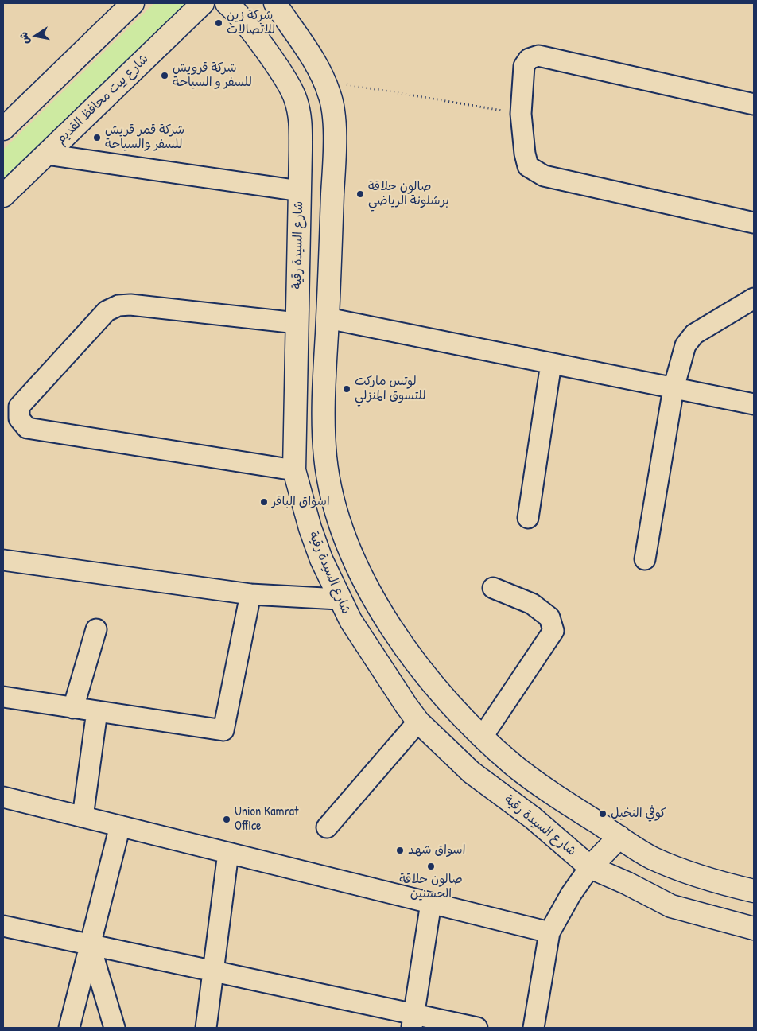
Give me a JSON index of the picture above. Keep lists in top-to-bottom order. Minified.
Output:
{"streets":{"main road":["شارع بيت محافظ القديم","شارع السيدة رقية"]},"places":["شركة زين للاتصالات","شركة قرويش للسفر و السياحة","شركة قمر قريش للسفر والسياحة","صالون حلاقة برشلونة الرياضي","لوتس ماركت للتسوق المنزلي","اسواق الباقر","كوفي النخيل","Union Kamrat Office","اسواق شهد","صالون حلاقة الحسنين"],"north":"left"}
